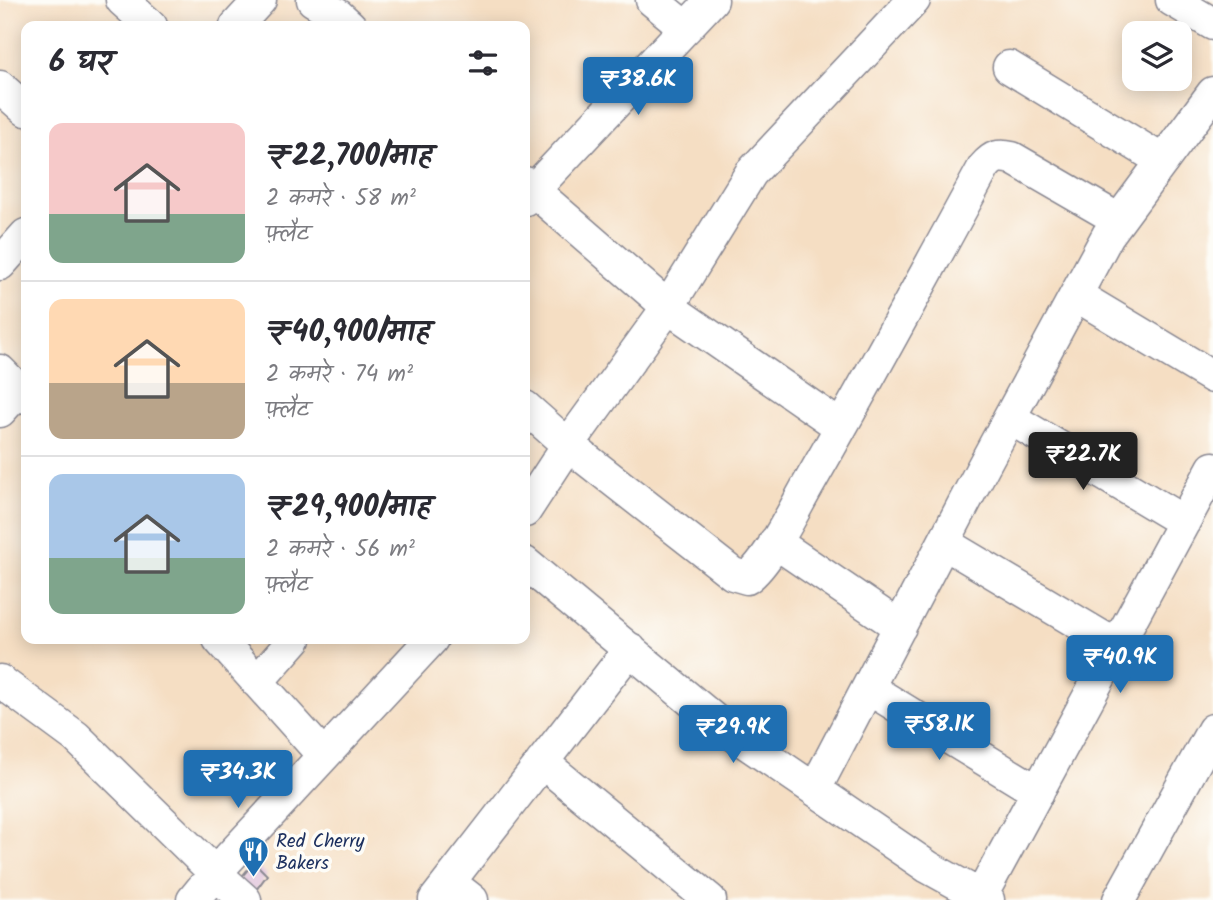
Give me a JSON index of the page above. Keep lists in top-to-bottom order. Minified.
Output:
{"places":{"restaurant":["Red Cherry Bakers"]},"page":{"heading":"6 घर","price":["₹38.6K","₹22.7K","₹40.9K","₹58.1K","₹29.9K","₹34.3K"],"list":[{"name":"₹22,700/माह","note":"2 कमरे · 58 m² · फ़्लैट"},{"name":"₹40,900/माह","note":"2 कमरे · 74 m² · फ़्लैट"},{"name":"₹29,900/माह","note":"2 कमरे · 56 m² · फ़्लैट"}]}}
